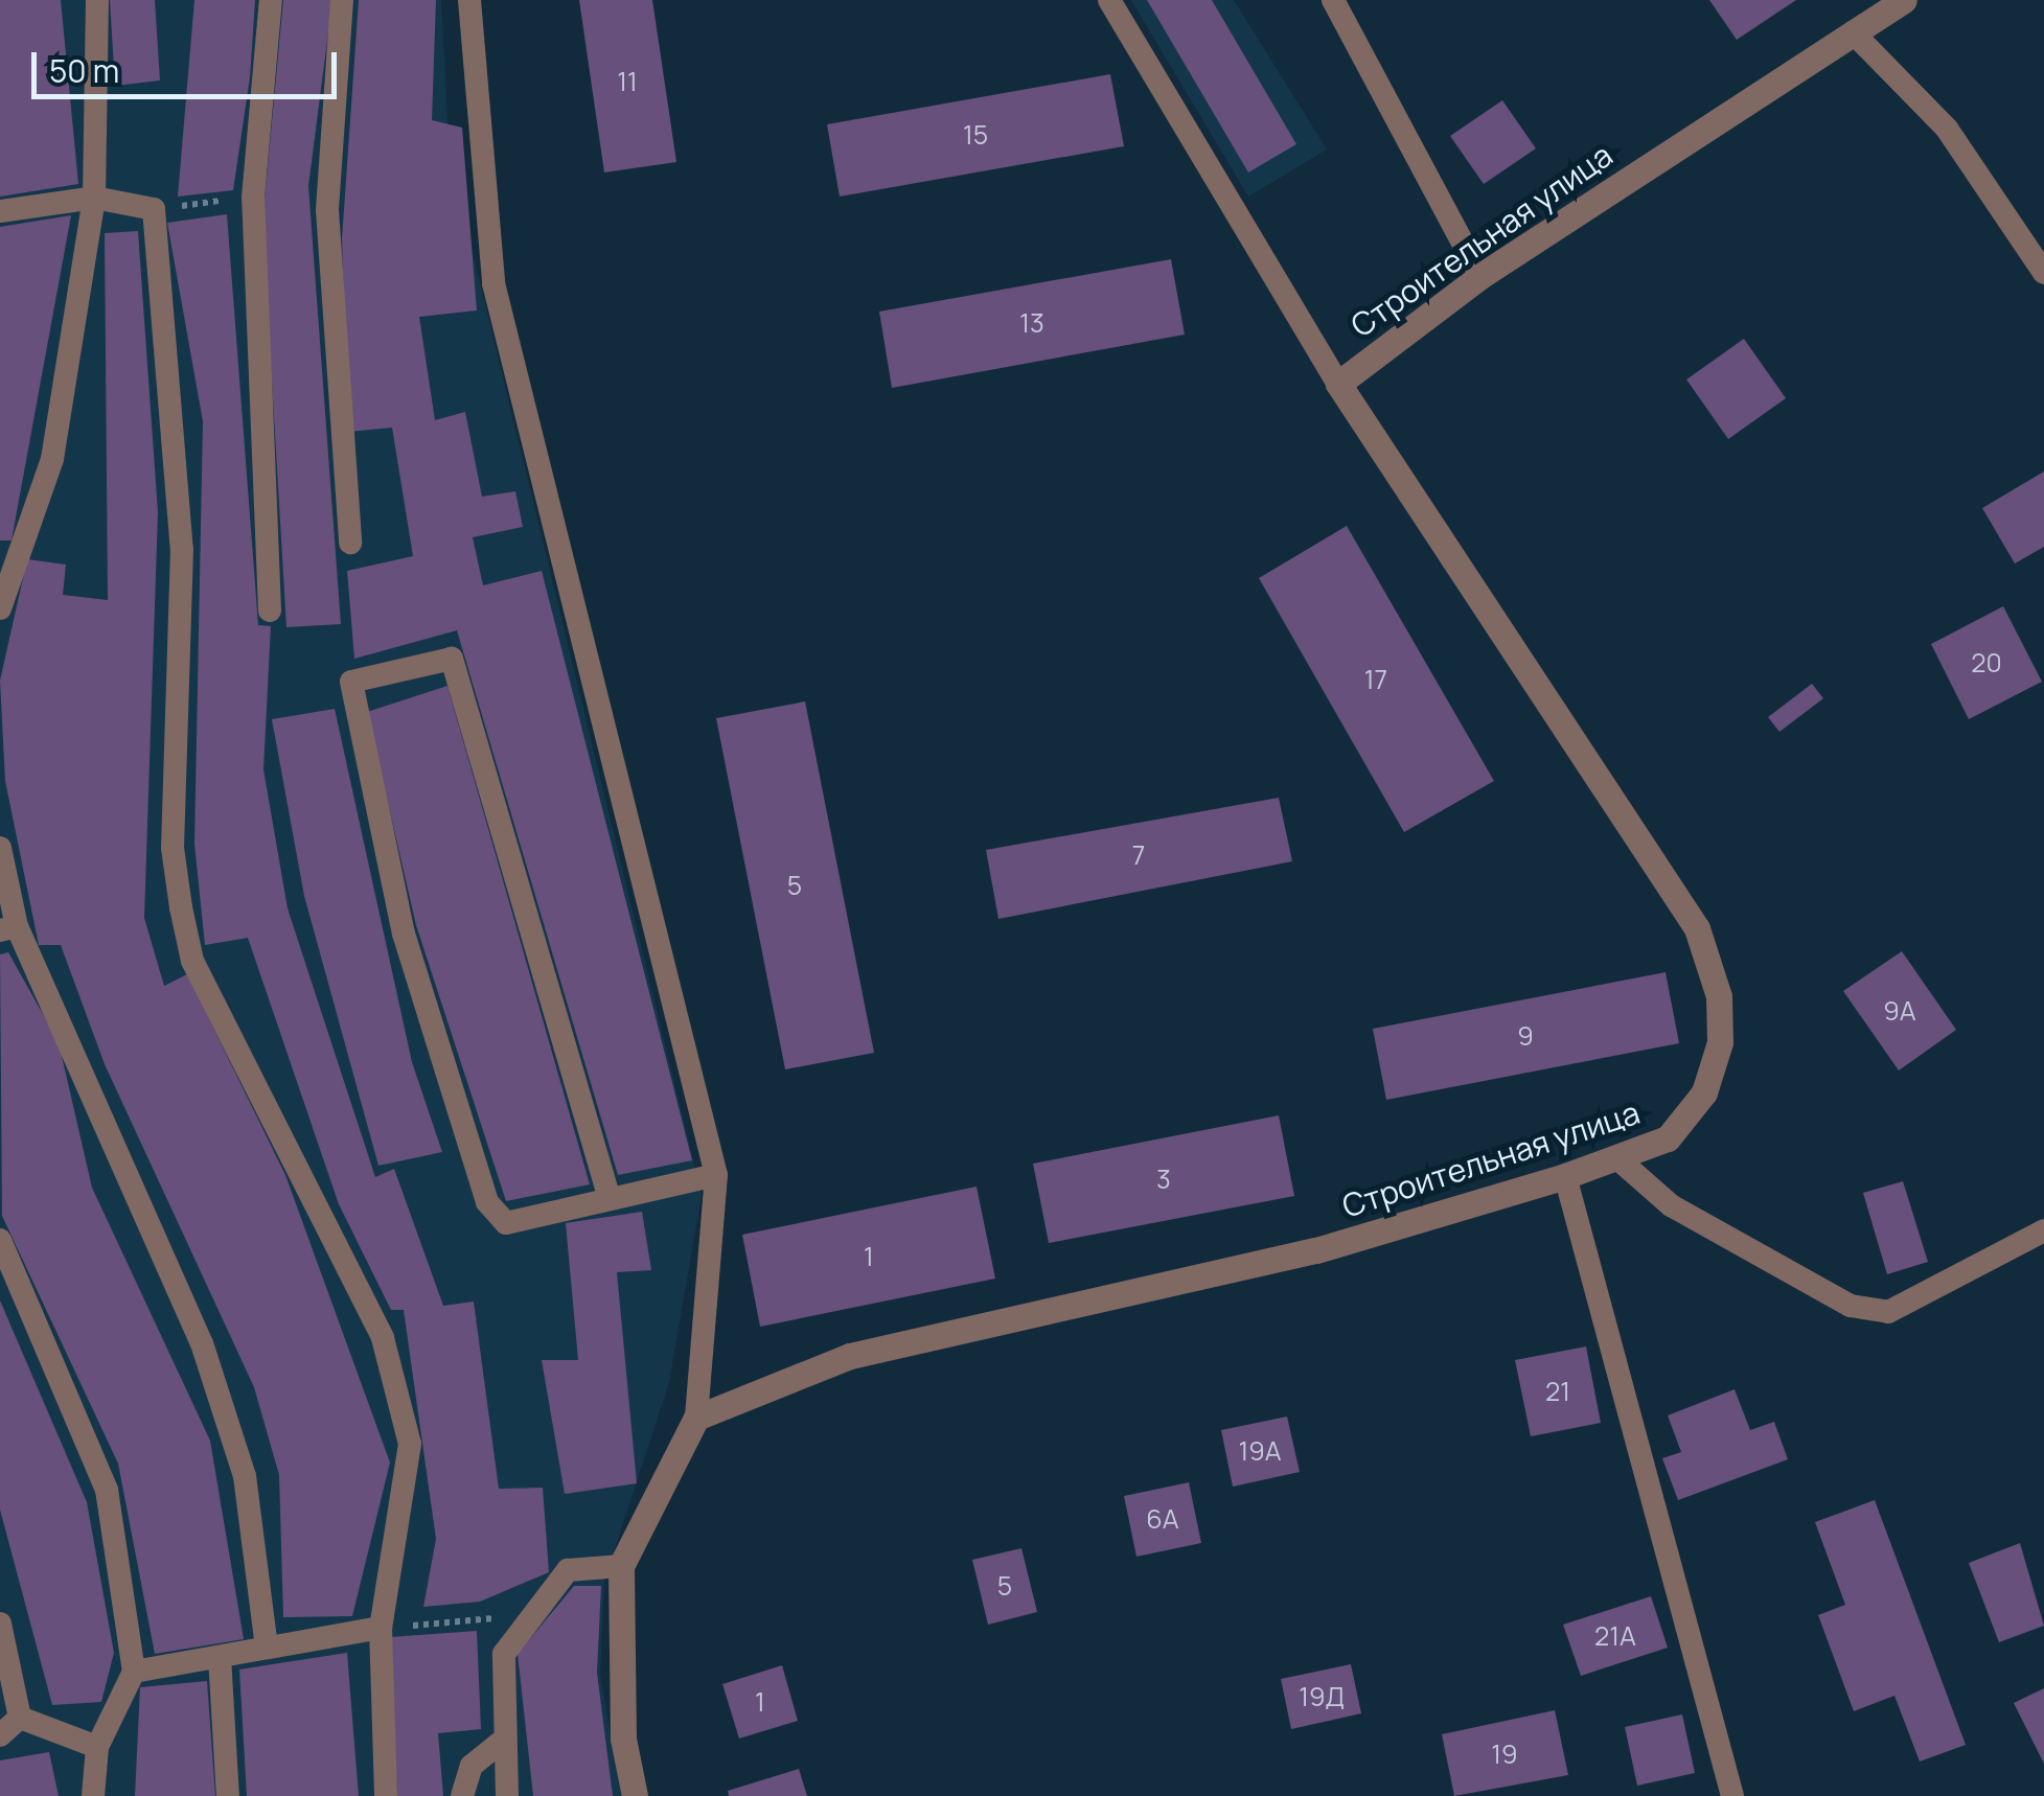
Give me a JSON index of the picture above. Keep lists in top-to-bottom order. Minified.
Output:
{"streets":{"street":["Строительная улица"]},"house_numbers":["11","15","13","20","17","7","5","9А","9","3","1","21","19А","6А","5","21А","19Д","1","19"],"scale_bar":"50 m"}
